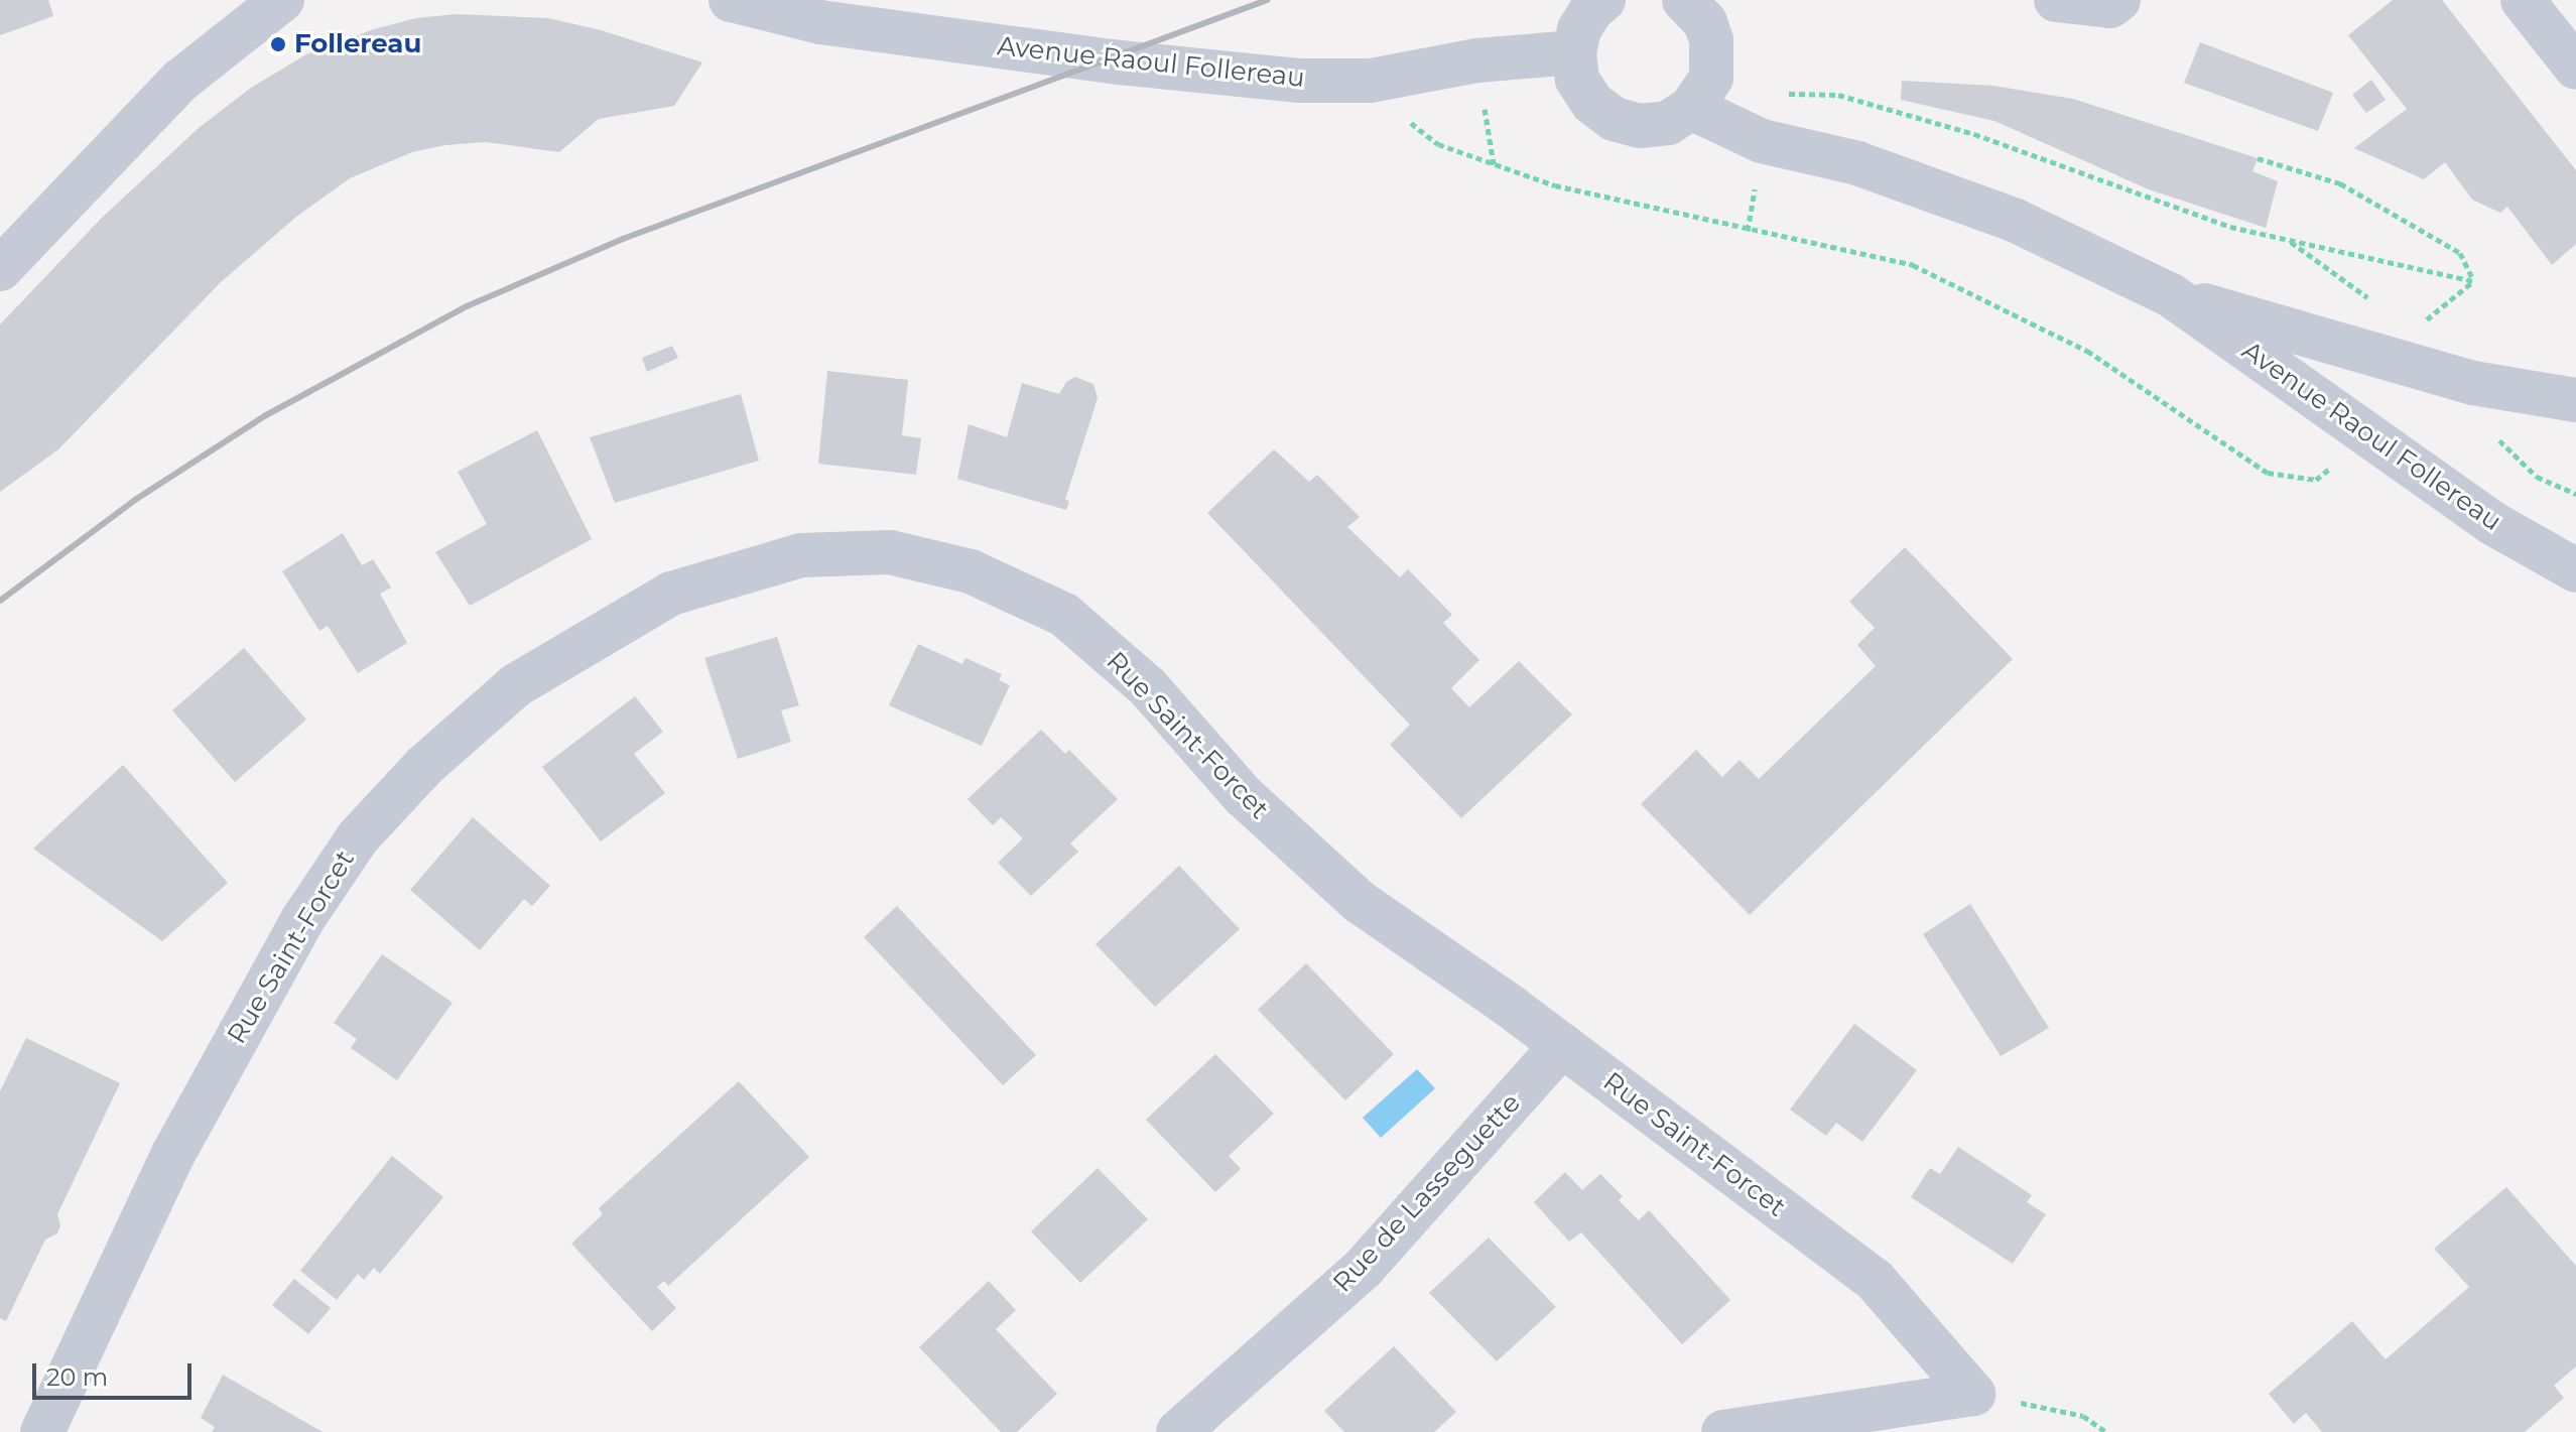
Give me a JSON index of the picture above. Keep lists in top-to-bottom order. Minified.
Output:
{"streets":{"street":["Avenue Raoul Follereau","Rue Saint-Forcet","Rue de Lasseguette"]},"crossings":[["Rue Saint-Forcet","Rue de Lasseguette"]],"places":["Follereau"],"scale_bar":"20 m"}
